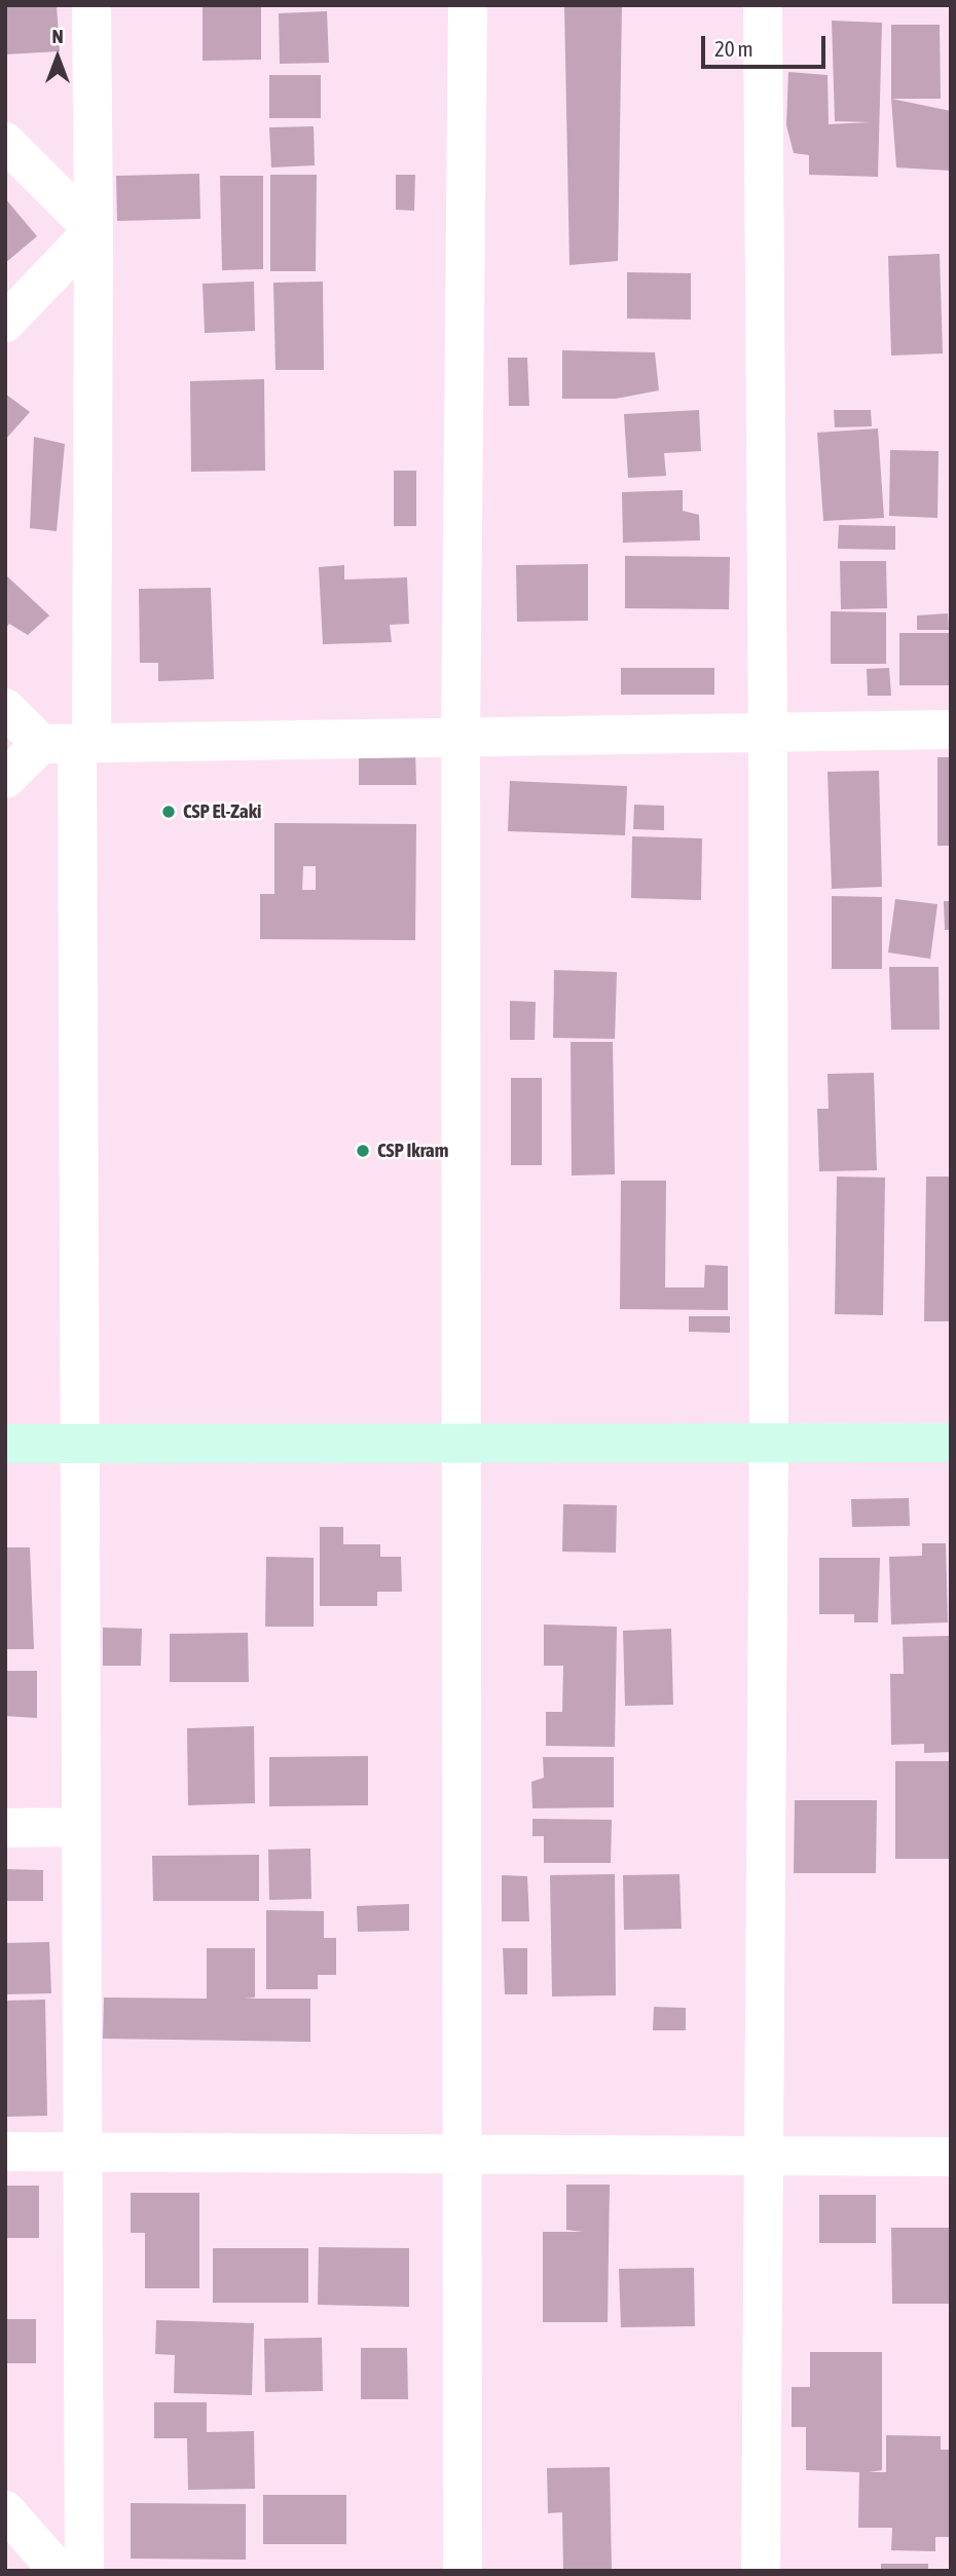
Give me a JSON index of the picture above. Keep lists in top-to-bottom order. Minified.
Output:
{"places":["CSP El-Zaki","CSP Ikram"],"scale_bar":"20 m","north":"top"}
